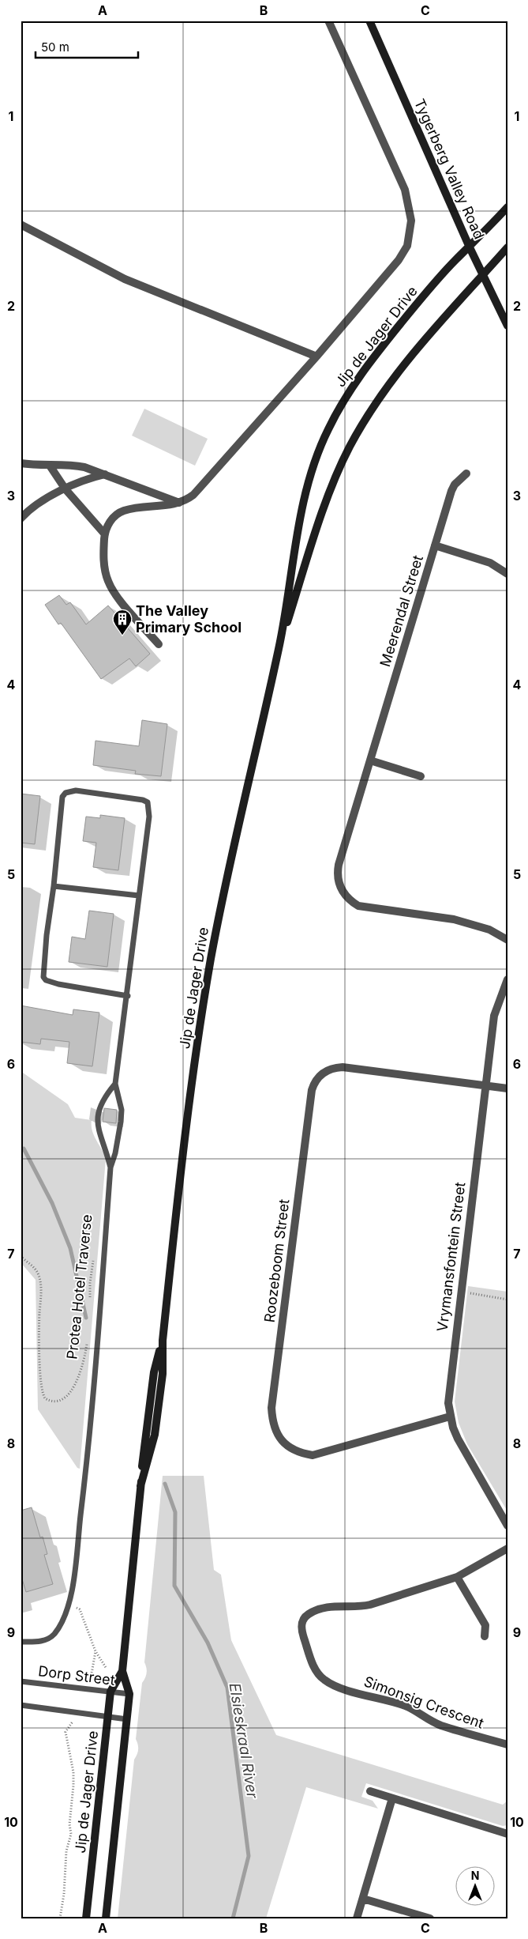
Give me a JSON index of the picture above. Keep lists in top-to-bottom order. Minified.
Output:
{"streets":{"main road":["Tygerberg Valley Road","Jip de Jager Drive"],"street":["Meerendal Street","Vrymansfontein Street","Roozeboom Street","Simonsig Crescent"],"lane":["Dorp Street"],"path":["Protea Hotel Traverse"]},"crossings":[["Tygerberg Valley Road","Jip de Jager Drive"],["Jip de Jager Drive","Dorp Street"],["Vrymansfontein Street","Roozeboom Street"]],"water":["Elsieskraal River"],"places":{"building":["The Valley Primary School"]},"scale_bar":"50 m","north":"top","grid":{"columns":["A","B","C"],"rows":["1","2","3","4","5","6","7","8","9","10"]}}
